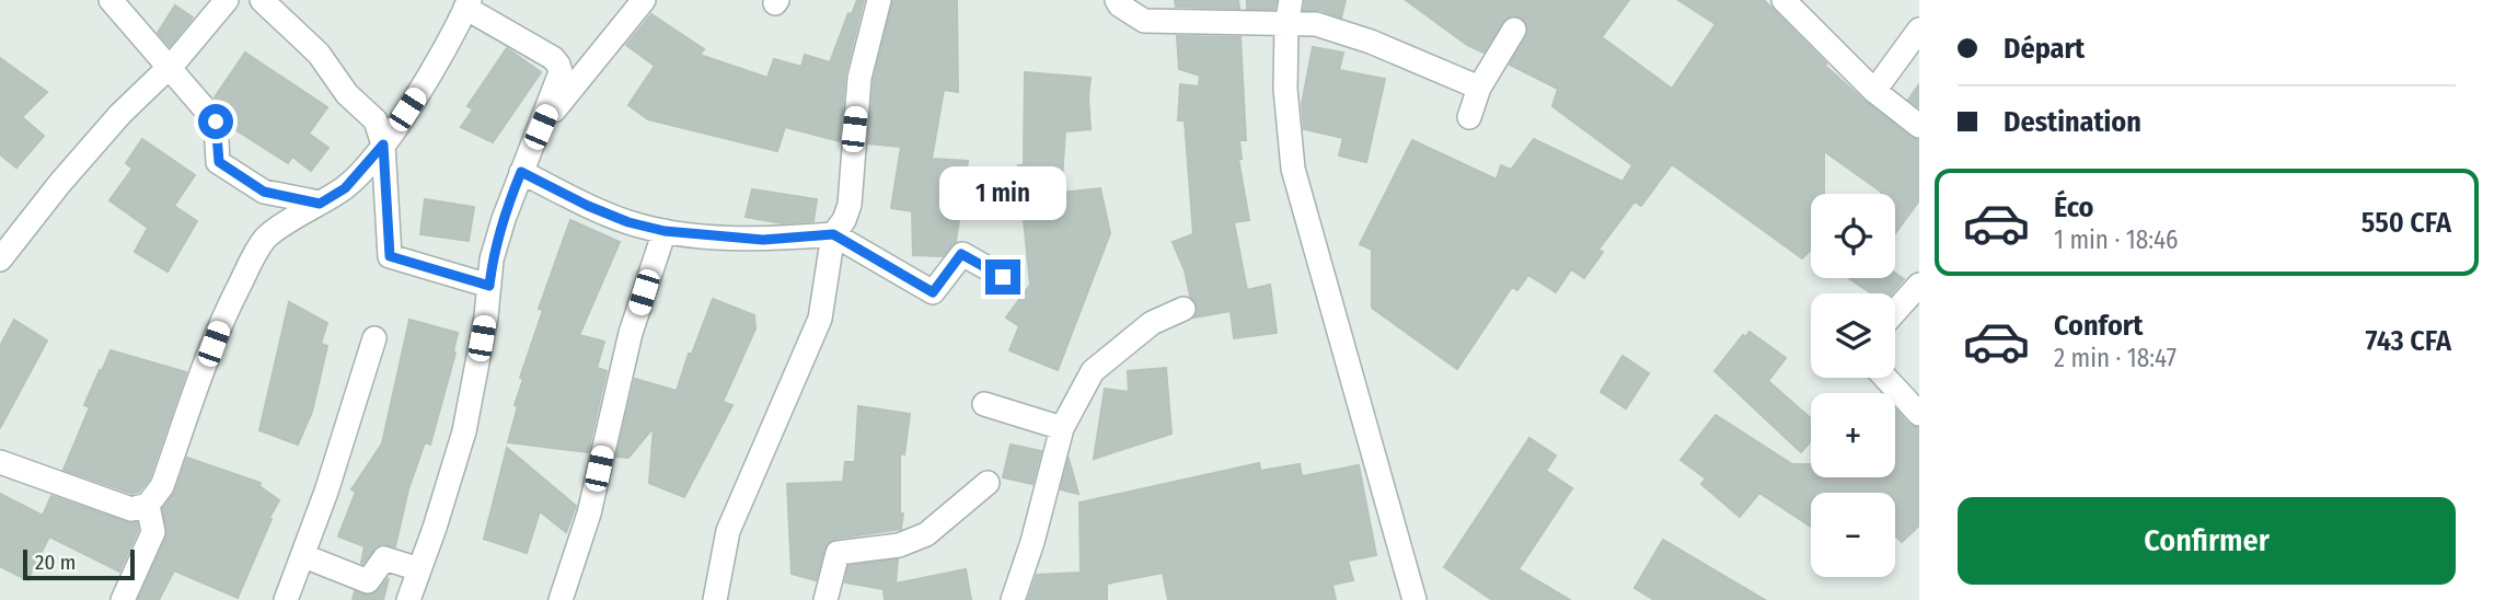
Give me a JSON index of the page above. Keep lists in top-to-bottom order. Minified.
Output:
{"scale_bar":"20 m","page":{"banner":["Départ","Destination"],"bubble":"1 min","list":[{"name":"Éco","note":"1 min · 18:46","value":"550 CFA"},{"name":"Confort","note":"2 min · 18:47","value":"743 CFA"}],"map_buttons":["+","−"],"buttons":"Confirmer","scale":"20 m"}}
